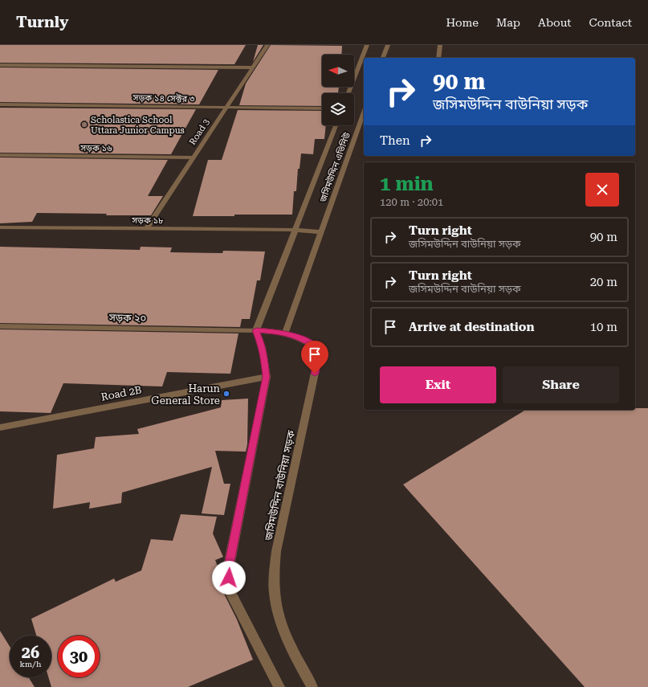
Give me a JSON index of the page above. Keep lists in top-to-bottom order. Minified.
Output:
{"streets":{"street":["সড়ক ১৪ সেক্টর ৩","Road 3","সড়ক ১৬","জসিমউদ্দিন এভিনিউ","সড়ক ১৮","সড়ক ২০","Road 2B","জসিমউদ্দিন বাউনিয়া সড়ক"]},"crossings":[["সড়ক ১৪ সেক্টর ৩","Road 3"],["Road 3","সড়ক ১৬"],["Road 3","সড়ক ১৮"],["জসিমউদ্দিন এভিনিউ","সড়ক ১৮"],["জসিমউদ্দিন এভিনিউ","সড়ক ২০"],["জসিমউদ্দিন এভিনিউ","জসিমউদ্দিন বাউনিয়া সড়ক"],["সড়ক ২০","জসিমউদ্দিন বাউনিয়া সড়ক"]],"places":["Scholastica School Uttara Junior Campus","Harun General Store"],"north":"left","page":{"header":"Turnly","nav":["Home","Map","About","Contact"],"turn":["90 m","জসিমউদ্দিন বাউনিয়া সড়ক"],"then":"Then","heading":["1 min","120 m · 20:01"],"list":[{"name":"Turn right","note":"জসিমউদ্দিন বাউনিয়া সড়ক","value":"90 m"},{"name":"Turn right","note":"জসিমউদ্দিন বাউনিয়া সড়ক","value":"20 m"},{"name":"Arrive at destination","value":"10 m"}],"buttons":["Exit","Share"],"speed":"26 km/h","limit":"30"}}
